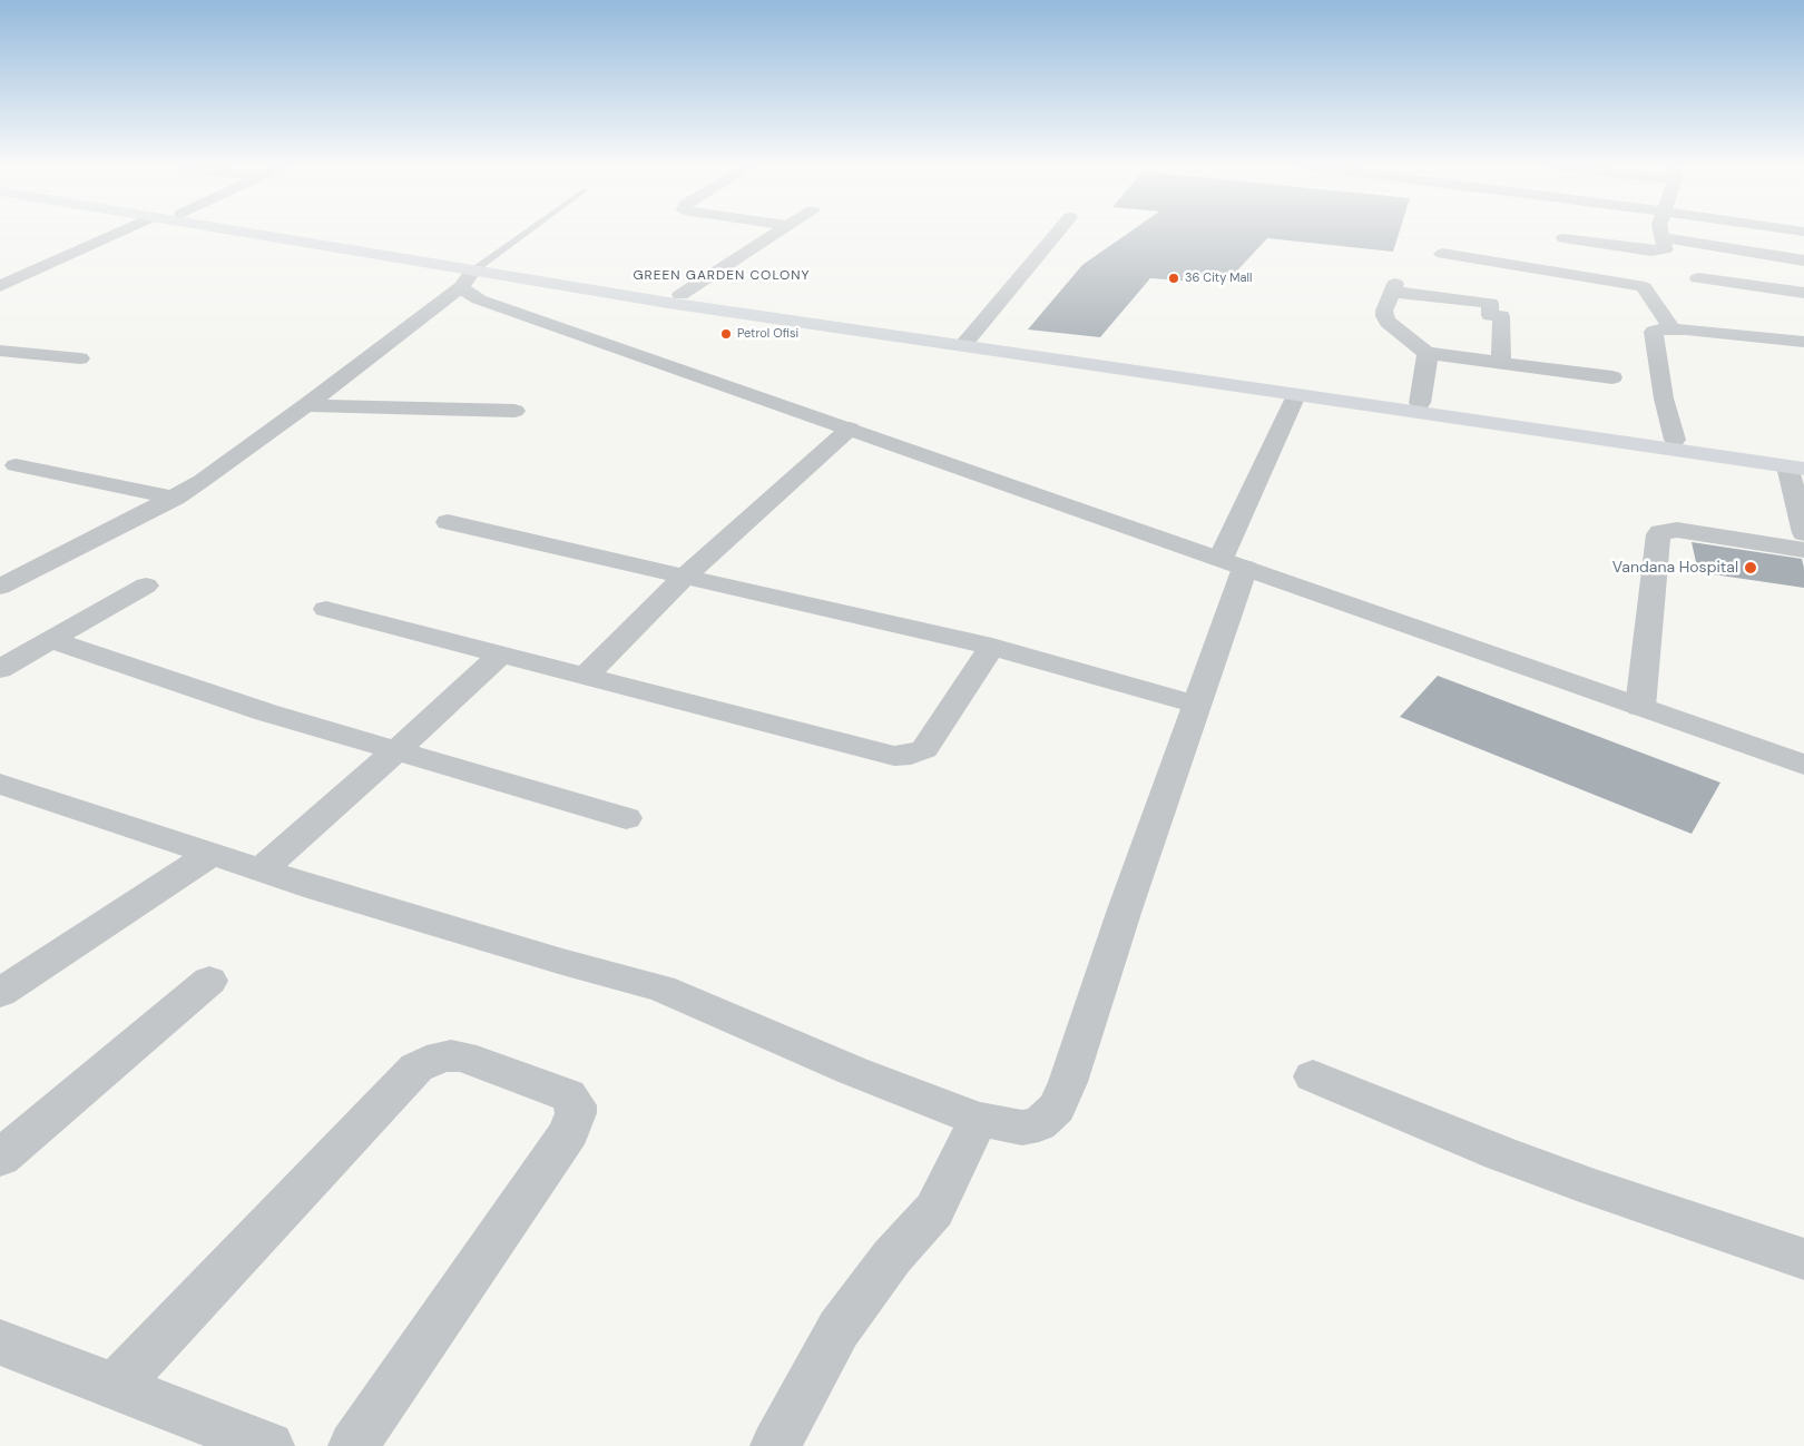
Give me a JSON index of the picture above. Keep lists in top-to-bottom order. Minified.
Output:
{"districts":["GREEN GARDEN COLONY"],"places":["36 City Mall","Petrol Ofisi","Vandana Hospital"]}
